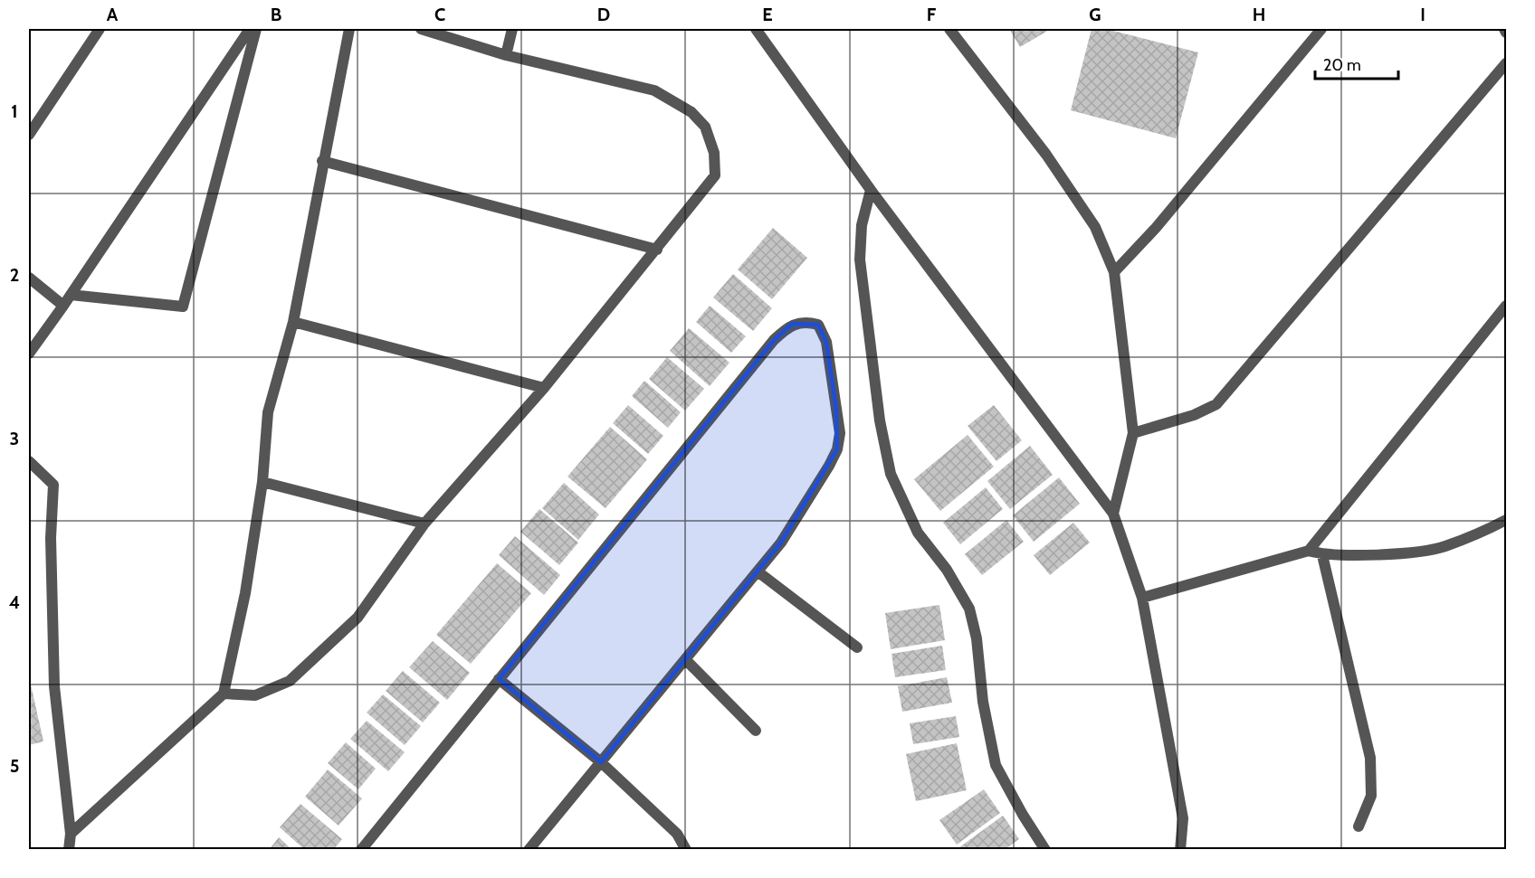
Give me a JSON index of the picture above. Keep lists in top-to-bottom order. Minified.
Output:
{"scale_bar":"20 m","grid":{"columns":["A","B","C","D","E","F","G","H","I"],"rows":["1","2","3","4","5"]}}
